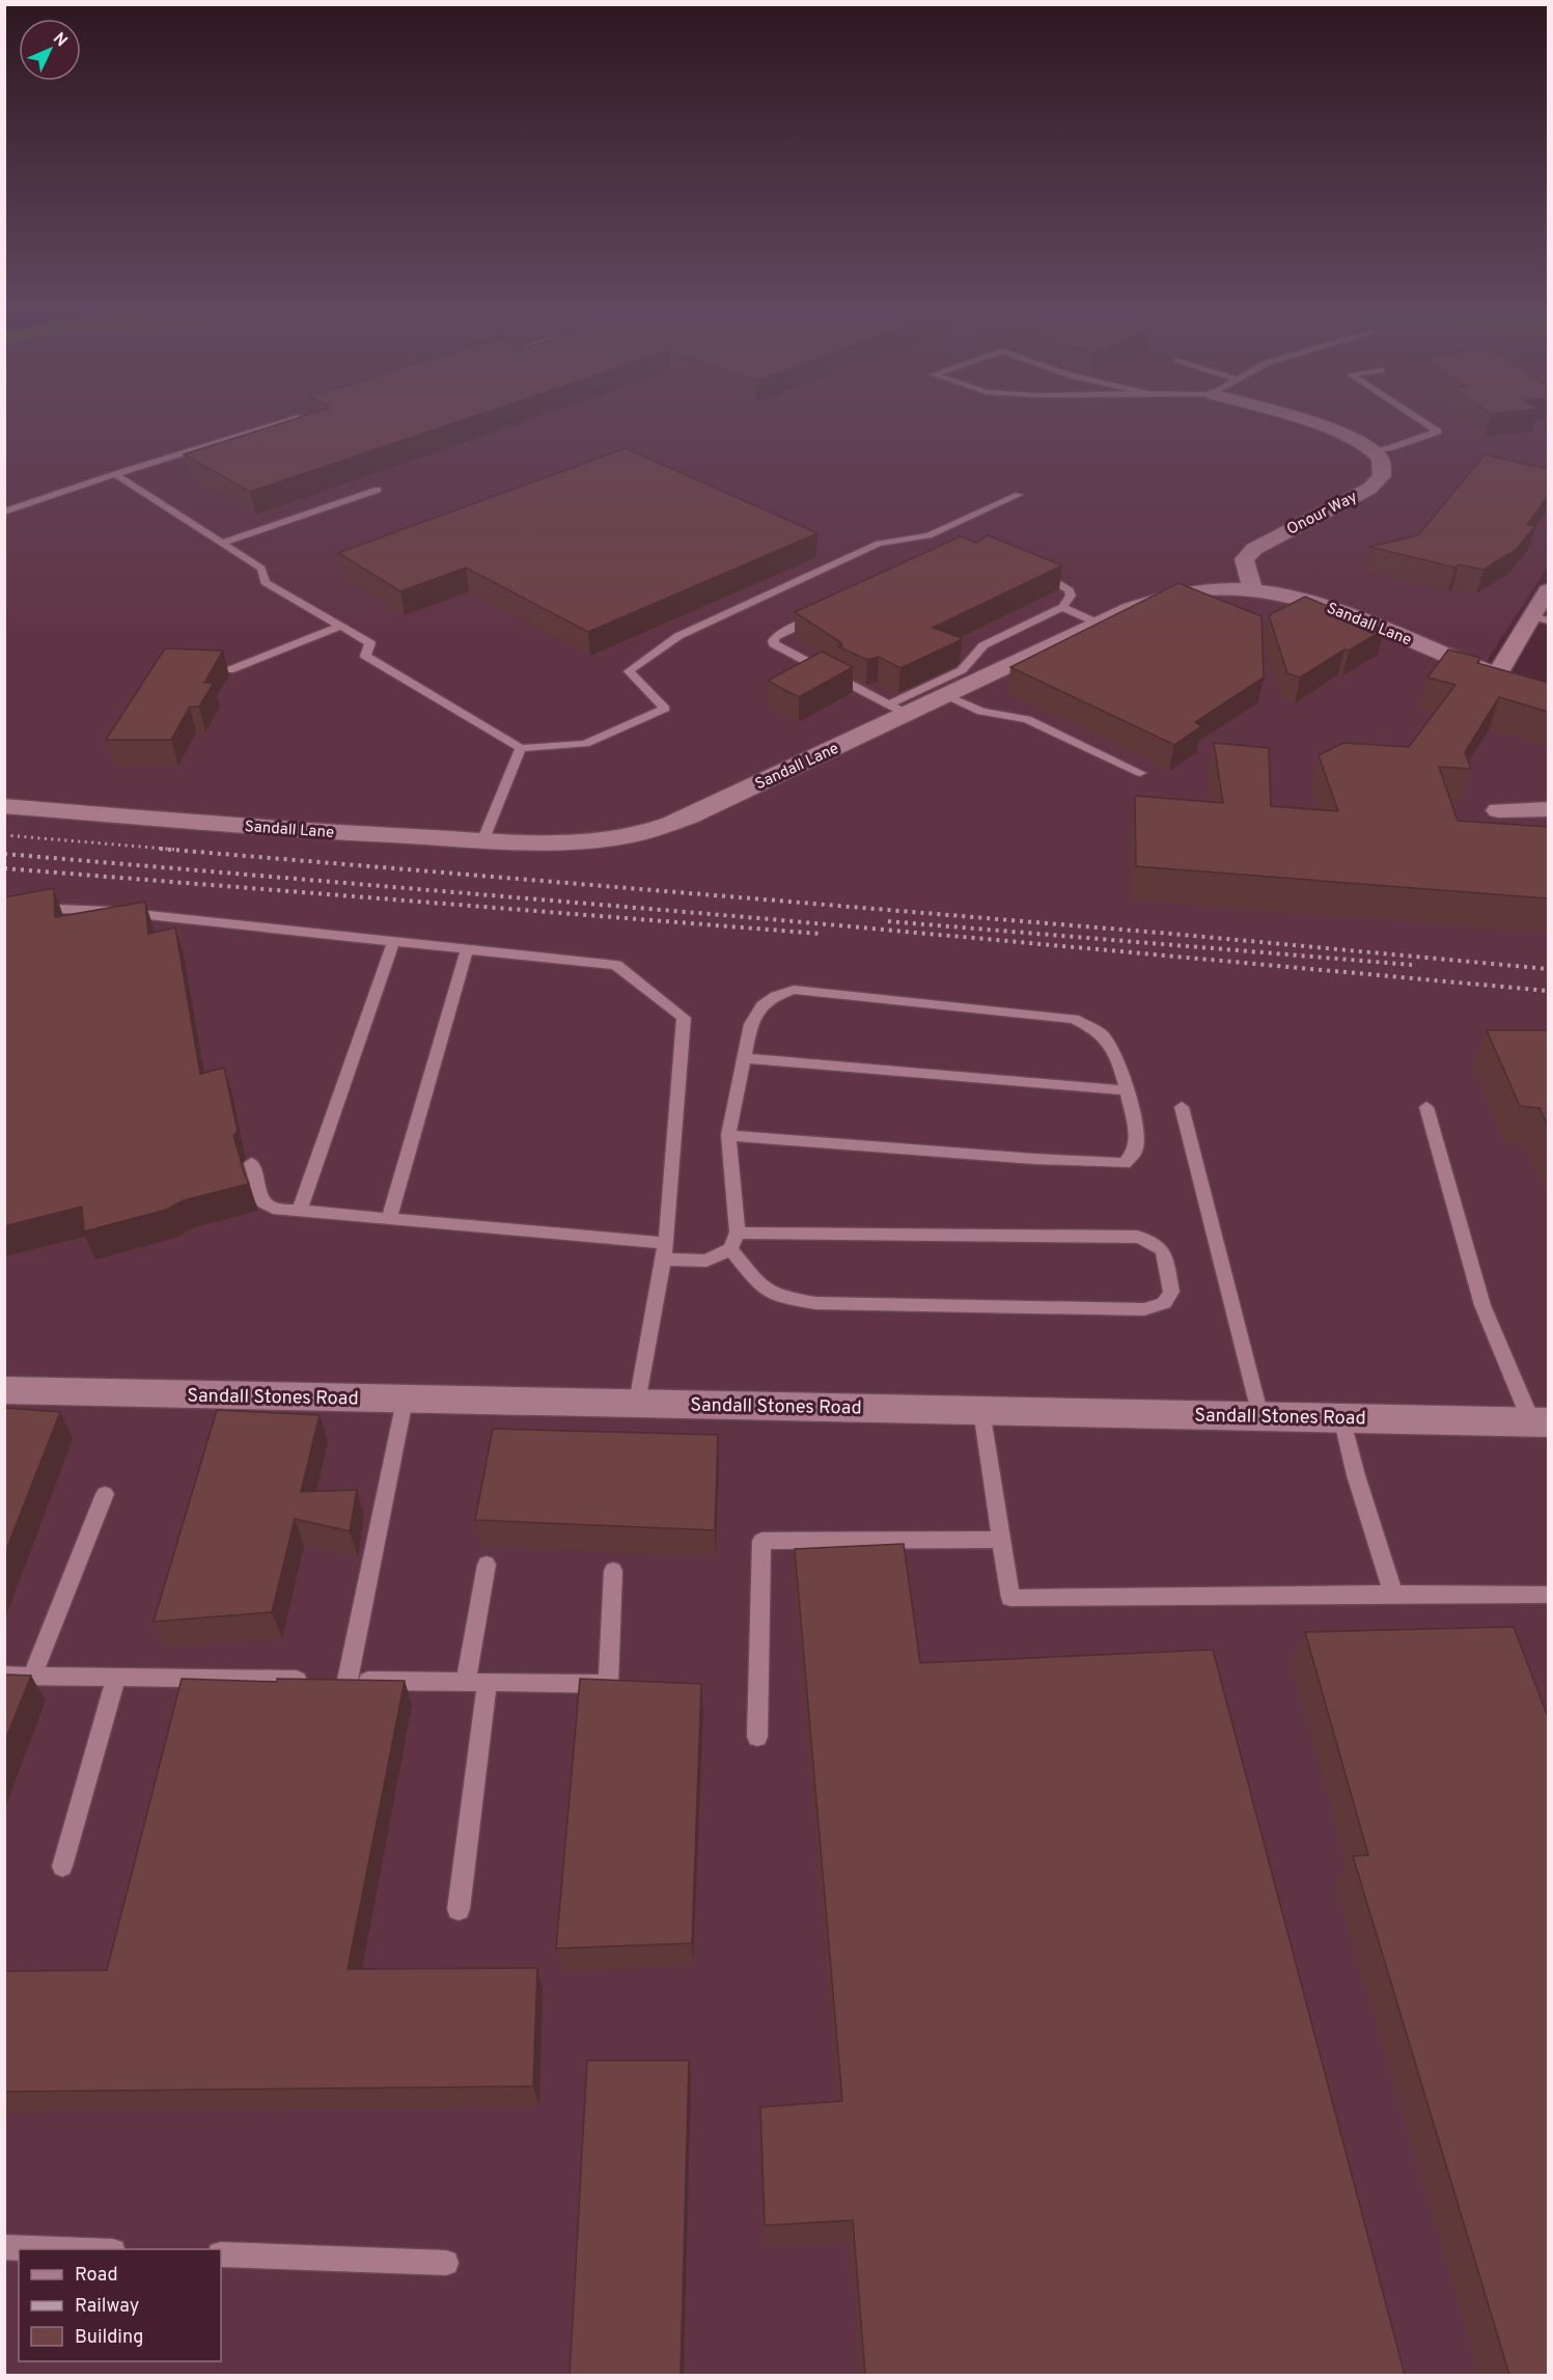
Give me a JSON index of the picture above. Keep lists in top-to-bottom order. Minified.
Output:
{"streets":{"street":["Onour Way","Sandall Lane","Sandall Stones Road"]},"crossings":[["Onour Way","Sandall Lane"]],"legend":["Road","Railway","Building"],"north":"top right"}
